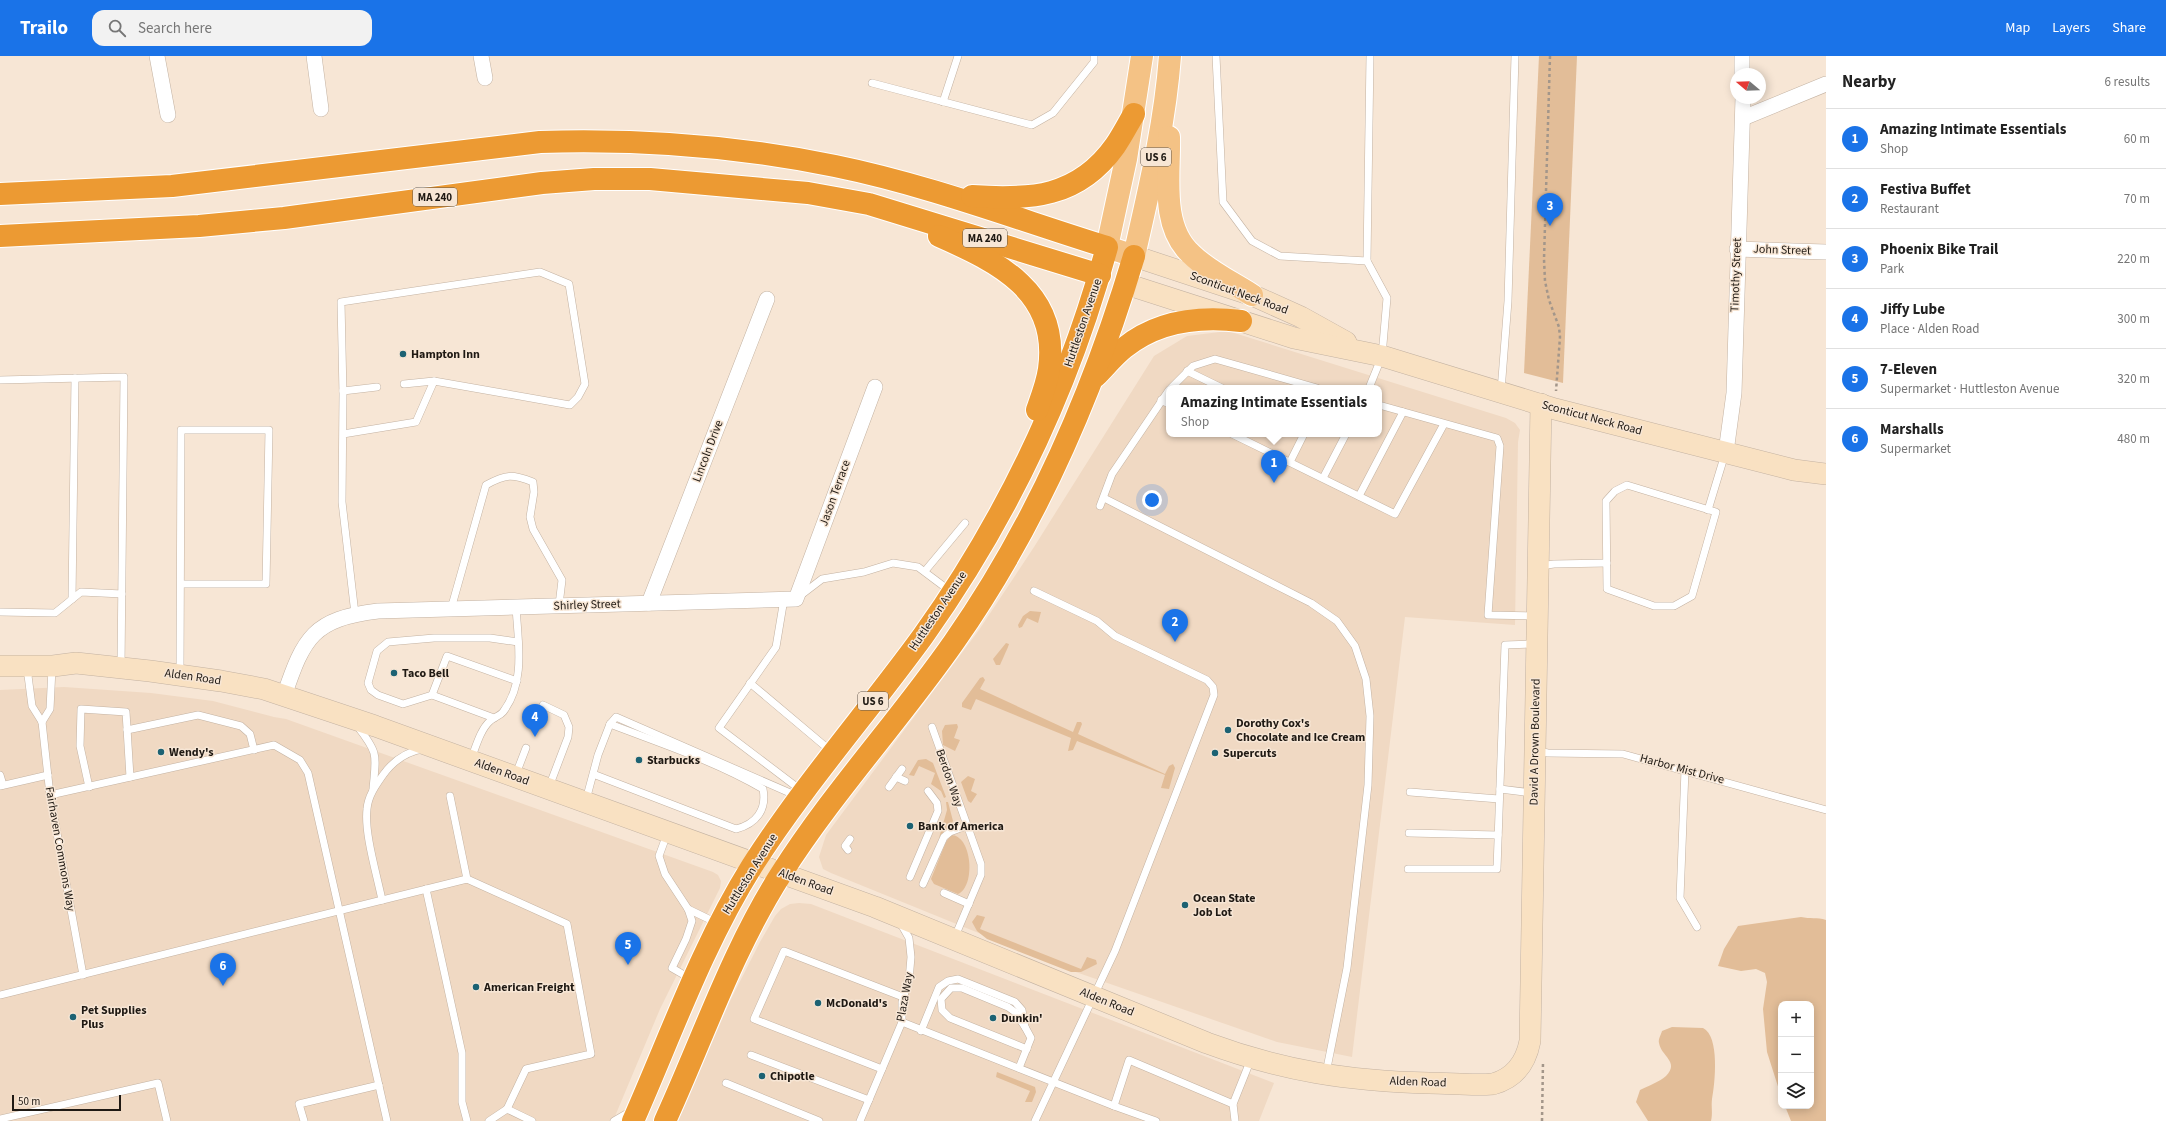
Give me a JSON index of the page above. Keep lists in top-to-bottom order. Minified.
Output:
{"streets":{"highway":["US 6","MA 240","Huttleston Avenue"],"main road":["Sconticut Neck Road","Alden Road","David A Drown Boulevard"],"street":["John Street","Timothy Street","Lincoln Drive","Jason Terrace","Shirley Street"],"lane":["Harbor Mist Drive","Berdon Way","Fairhaven Commons Way","Plaza Way"]},"crossings":[["US 6","MA 240"],["US 6","Sconticut Neck Road"],["US 6","Alden Road"],["MA 240","Sconticut Neck Road"],["MA 240","Huttleston Avenue"],["John Street","Timothy Street"],["Timothy Street","Sconticut Neck Road"],["Sconticut Neck Road","David A Drown Boulevard"],["Huttleston Avenue","Alden Road"],["Lincoln Drive","Shirley Street"],["Jason Terrace","Shirley Street"],["Shirley Street","Alden Road"],["Alden Road","David A Drown Boulevard"],["Alden Road","Berdon Way"],["Alden Road","Fairhaven Commons Way"],["Alden Road","Plaza Way"],["David A Drown Boulevard","Harbor Mist Drive"]],"places":["Hampton Inn","Taco Bell","Dorothy Cox's Chocolate and Ice Cream","Wendy's","Supercuts","Starbucks","Bank of America","Ocean State Job Lot","American Freight","McDonald's","Pet Supplies Plus","Dunkin'","Chipotle"],"scale_bar":"50 m","north":"left","page":{"header":"Trailo","search":"Search here","nav":["Map","Layers","Share"],"heading":["Nearby","6 results"],"list":[{"mark":"1","name":"Amazing Intimate Essentials","note":"Shop","value":"60 m"},{"mark":"2","name":"Festiva Buffet","note":"Restaurant","value":"70 m"},{"mark":"3","name":"Phoenix Bike Trail","note":"Park","value":"220 m"},{"mark":"4","name":"Jiffy Lube","note":"Place · Alden Road","value":"300 m"},{"mark":"5","name":"7-Eleven","note":"Supermarket · Huttleston Avenue","value":"320 m"},{"mark":"6","name":"Marshalls","note":"Supermarket","value":"480 m"}],"pins":["3","1","2","4","5","6"],"popup":["Amazing Intimate Essentials","Shop"],"map_buttons":["+","−"],"scale":"50 m"}}
